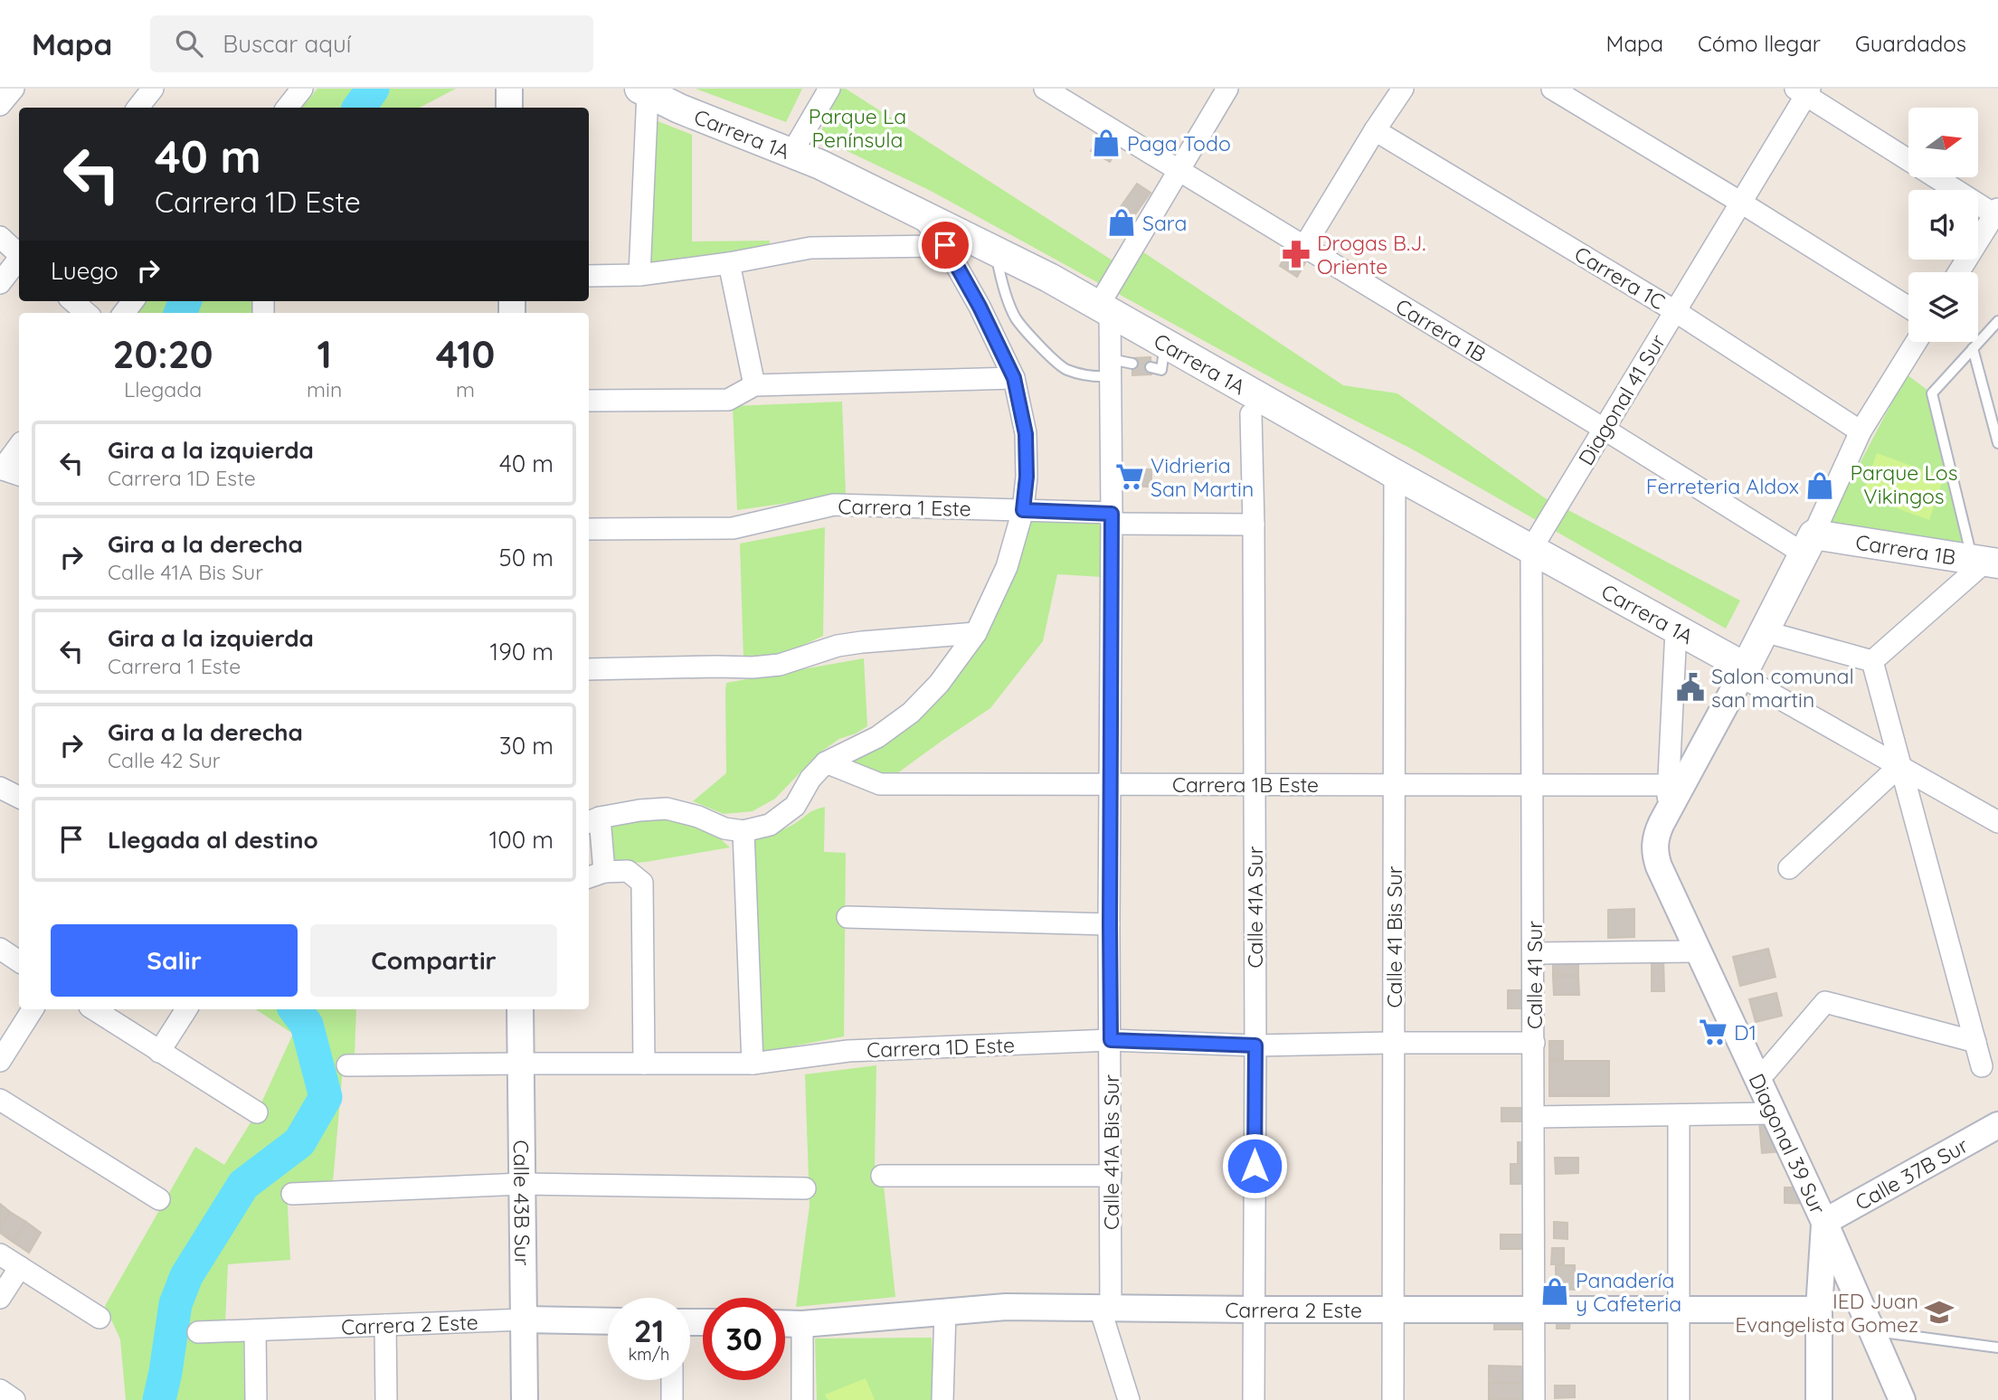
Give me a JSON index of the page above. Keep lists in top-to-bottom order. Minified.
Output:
{"streets":{"main road":["Carrera 1A","Carrera 1B"],"street":["Carrera 1C","Diagonal 41 Sur","Carrera 1 Este","Carrera 1B Este","Calle 41A Sur","Calle 41 Bis Sur","Calle 41 Sur","Carrera 1D Este","Diagonal 39 Sur","Calle 41A Bis Sur","Calle 37B Sur","Calle 43B Sur","Carrera 2 Este"]},"crossings":[["Carrera 1A","Diagonal 41 Sur"],["Carrera 1A","Calle 41 Bis Sur"],["Carrera 1A","Calle 41 Sur"],["Carrera 1A","Calle 41A Bis Sur"],["Carrera 1C","Diagonal 41 Sur"],["Carrera 1B","Diagonal 41 Sur"],["Diagonal 41 Sur","Calle 41 Sur"],["Carrera 1 Este","Calle 41A Sur"],["Carrera 1 Este","Calle 41A Bis Sur"],["Carrera 1B Este","Calle 41A Sur"],["Carrera 1B Este","Calle 41 Bis Sur"],["Carrera 1B Este","Calle 41 Sur"],["Carrera 1B Este","Calle 41A Bis Sur"],["Calle 41A Sur","Carrera 1D Este"],["Calle 41A Sur","Carrera 2 Este"],["Calle 41 Bis Sur","Carrera 1D Este"],["Calle 41 Bis Sur","Carrera 2 Este"],["Calle 41 Sur","Carrera 1D Este"],["Calle 41 Sur","Carrera 2 Este"],["Carrera 1D Este","Calle 41A Bis Sur"],["Carrera 1D Este","Calle 43B Sur"],["Diagonal 39 Sur","Calle 37B Sur"],["Calle 41A Bis Sur","Carrera 2 Este"],["Calle 43B Sur","Carrera 2 Este"]],"parks":["Parque La Península","Parque Los Vikingos"],"places":{"shop":["Paga Todo","Sara","Ferreteria Aldox","Panadería y Cafeteria"],"pharmacy":["Drogas B.J. Oriente"],"supermarket":["Vidrieria San Martin","D1"],"public building":["Salon comunal san martin"],"school or university":["IED Juan Evangelista Gomez"]},"north":"right","page":{"header":"Mapa","search":"Buscar aquí","nav":["Mapa","Cómo llegar","Guardados"],"turn":["40 m","Carrera 1D Este"],"then":"Luego","eta":["20:20","Llegada","1","min","410","m"],"list":[{"name":"Gira a la izquierda","note":"Carrera 1D Este","value":"40 m"},{"name":"Gira a la derecha","note":"Calle 41A Bis Sur","value":"50 m"},{"name":"Gira a la izquierda","note":"Carrera 1 Este","value":"190 m"},{"name":"Gira a la derecha","note":"Calle 42 Sur","value":"30 m"},{"name":"Llegada al destino","value":"100 m"}],"buttons":["Salir","Compartir"],"speed":"21 km/h","limit":"30"}}
